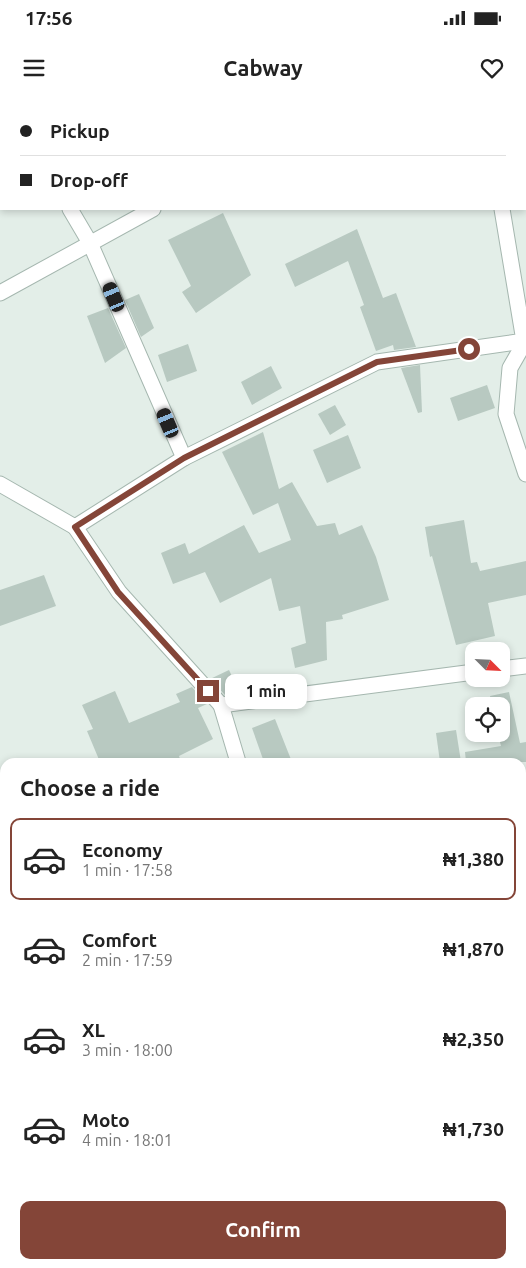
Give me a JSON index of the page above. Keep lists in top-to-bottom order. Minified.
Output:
{"north":"bottom right","page":{"status":"17:56","header":"Cabway","banner":["Pickup","Drop-off"],"bubble":"1 min","heading":"Choose a ride","list":[{"name":"Economy","note":"1 min · 17:58","value":"₦1,380"},{"name":"Comfort","note":"2 min · 17:59","value":"₦1,870"},{"name":"XL","note":"3 min · 18:00","value":"₦2,350"},{"name":"Moto","note":"4 min · 18:01","value":"₦1,730"}],"buttons":"Confirm"}}
